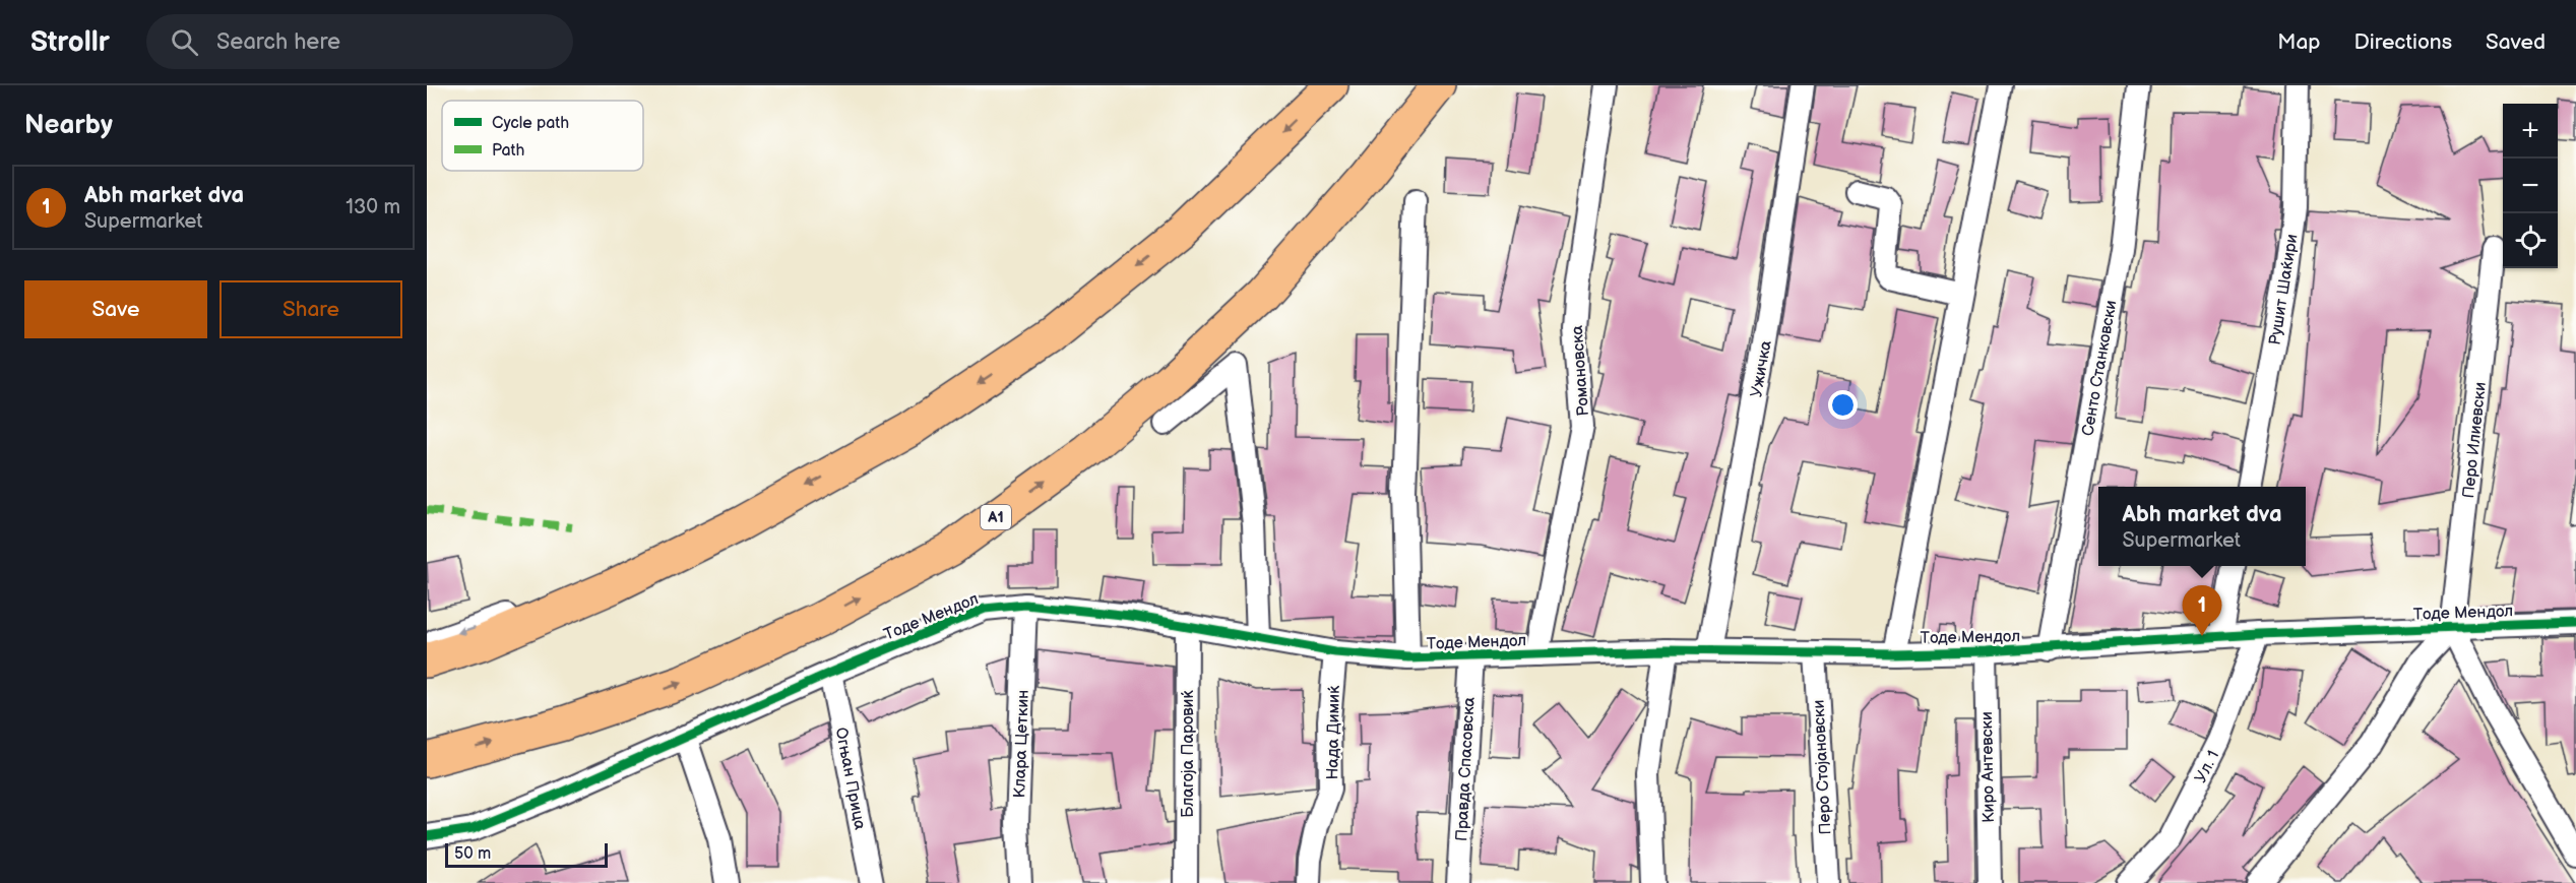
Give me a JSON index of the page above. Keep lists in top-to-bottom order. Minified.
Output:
{"streets":{"highway":["A1"],"street":["Рушит Шаќири","Сенто Станковски","Ужичка","Романовска","Перо Илиевски","Тоде Мендол","Нада Димиќ","Клара Цеткин","Благоја Паровиќ","Ул. 1","Перо Стојановски","Киро Антевски","Правда Спасовска","Огњан Прица"]},"crossings":[["Сенто Станковски","Тоде Мендол"],["Ужичка","Тоде Мендол"],["Романовска","Тоде Мендол"],["Перо Илиевски","Тоде Мендол"],["Тоде Мендол","Нада Димиќ"],["Тоде Мендол","Клара Цеткин"],["Тоде Мендол","Благоја Паровиќ"],["Тоде Мендол","Ул. 1"],["Тоде Мендол","Перо Стојановски"],["Тоде Мендол","Киро Антевски"],["Тоде Мендол","Правда Спасовска"],["Тоде Мендол","Огњан Прица"]],"legend":["Cycle path","Path"],"scale_bar":"50 m","page":{"header":"Strollr","search":"Search here","nav":["Map","Directions","Saved"],"heading":"Nearby","map_buttons":["+","−"],"list":[{"mark":"1","name":"Abh market dva","note":"Supermarket","value":"130 m"}],"buttons":["Save","Share"],"popup":["Abh market dva","Supermarket"],"pins":"1","scale":"50 m"}}
